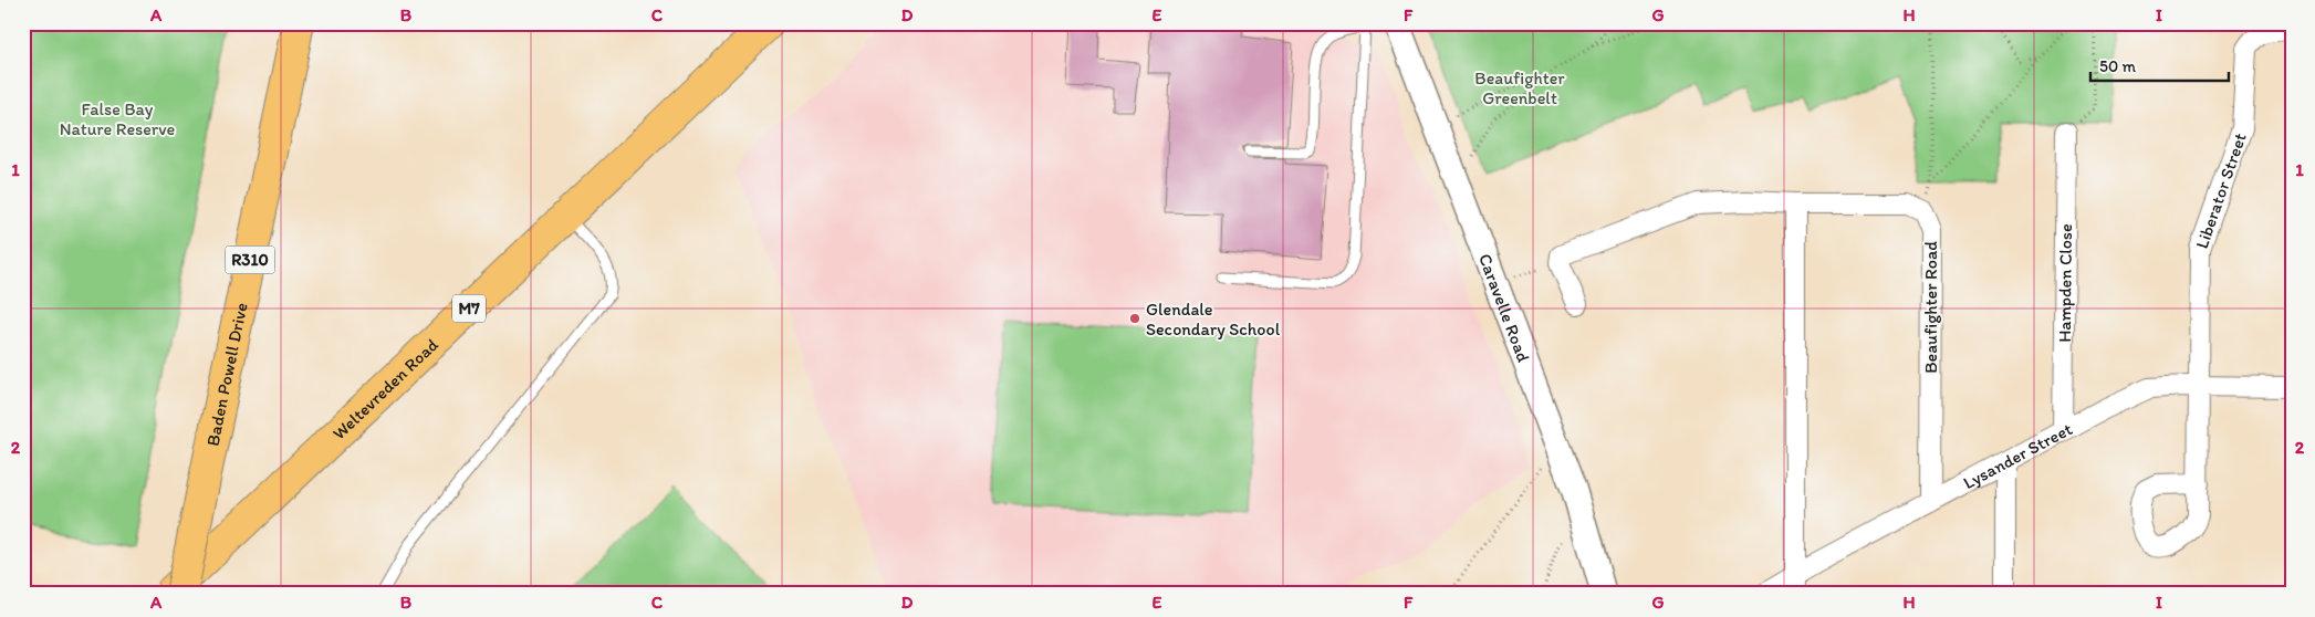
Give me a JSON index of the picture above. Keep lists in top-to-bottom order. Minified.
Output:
{"streets":{"main road":["R310","M7","Baden Powell Drive","Weltevreden Road"],"street":["Liberator Street","Hampden Close","Caravelle Road","Beaufighter Road","Lysander Street"]},"crossings":[["Liberator Street","Lysander Street"],["Hampden Close","Lysander Street"],["Beaufighter Road","Lysander Street"]],"parks":["Beaufighter Greenbelt","False Bay Nature Reserve"],"places":["Glendale Secondary School"],"scale_bar":"50 m","grid":{"columns":["A","B","C","D","E","F","G","H","I"],"rows":["1","2"]}}
